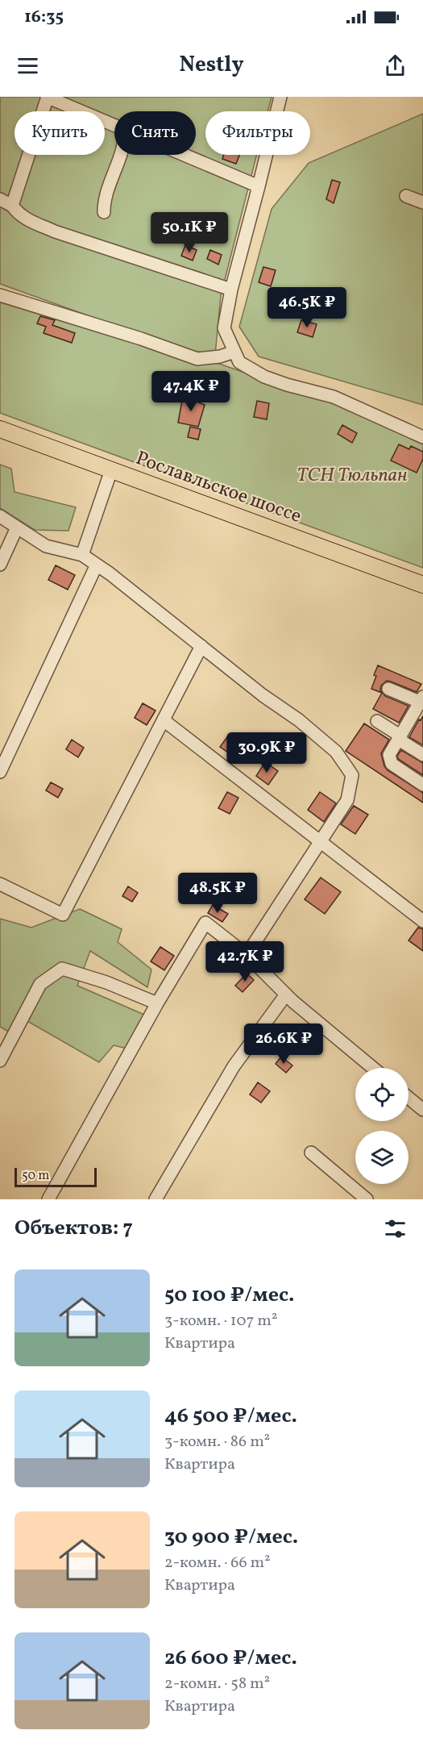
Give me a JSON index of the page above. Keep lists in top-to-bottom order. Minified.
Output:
{"streets":{"main road":["Рославльское шоссе"]},"parks":["ТСН Тюльпан"],"scale_bar":"50 m","page":{"status":"16:35","header":"Nestly","chip":["Купить","Снять","Фильтры"],"price":["50.1K ₽","46.5K ₽","47.4K ₽","30.9K ₽","48.5K ₽","42.7K ₽","26.6K ₽"],"scale":"50 m","heading":"Объектов: 7","list":[{"name":"50 100 ₽/мес.","note":"3-комн. · 107 m² · Квартира"},{"name":"46 500 ₽/мес.","note":"3-комн. · 86 m² · Квартира"},{"name":"30 900 ₽/мес.","note":"2-комн. · 66 m² · Квартира"},{"name":"26 600 ₽/мес.","note":"2-комн. · 58 m² · Квартира"}]}}
